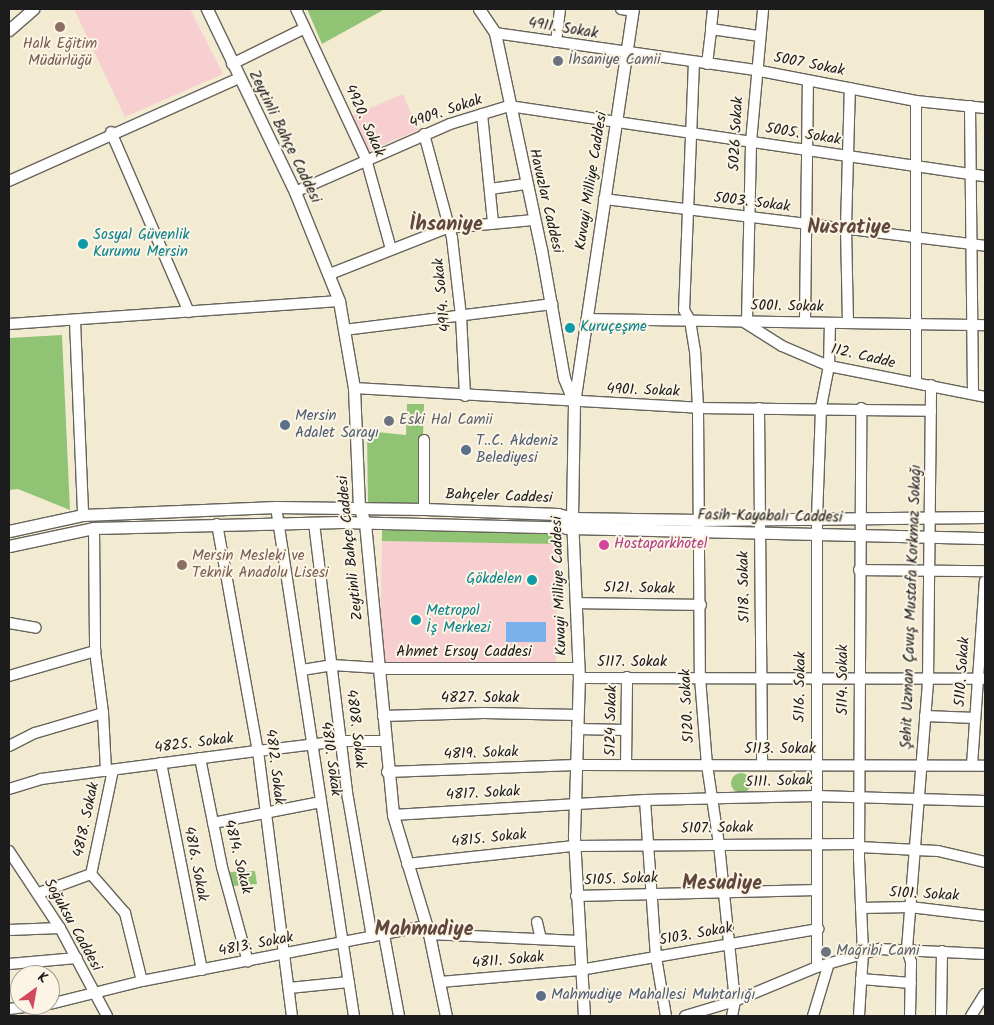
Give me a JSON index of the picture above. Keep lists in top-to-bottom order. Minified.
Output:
{"streets":{"street":["4911. Sokak","5007 Sokak","4909. Sokak","4920. Sokak","5026 Sokak","5005. Sokak","Zeytinli Bahçe Caddesi","Kuvayi Milliye Caddesi","Havuzlar Caddesi","5003. Sokak","4914. Sokak","5001. Sokak","112. Cadde","4901. Sokak","Bahçeler Caddesi","Fasih Kayabalı Caddesi","5118. Sokak","5121. Sokak","Şehit Uzman Çavuş Mustafa Korkmaz Sokağı","Ahmet Ersoy Caddesi","5117. Sokak","5110. Sokak","5114. Sokak","5116. Sokak","4827. Sokak","5120. Sokak","5124 Sokak","4808. Sokak","4825. Sokak","5113. Sokak","4819. Sokak","4810. Sokak","4812. Sokak","5111. Sokak","4817. Sokak","4818. Sokak","5107. Sokak","4815. Sokak","4814. Sokak","4816. Sokak","5105. Sokak","5101. Sokak","Soğuksu Caddesi","5103. Sokak","4813. Sokak","4811. Sokak"]},"crossings":[["4911. Sokak","5007 Sokak"],["4911. Sokak","Kuvayi Milliye Caddesi"],["4911. Sokak","Havuzlar Caddesi"],["5007 Sokak","5026 Sokak"],["5007 Sokak","Kuvayi Milliye Caddesi"],["5007 Sokak","5120. Sokak"],["4909. Sokak","4920. Sokak"],["4909. Sokak","5005. Sokak"],["4909. Sokak","Zeytinli Bahçe Caddesi"],["4909. Sokak","Kuvayi Milliye Caddesi"],["4909. Sokak","Havuzlar Caddesi"],["4909. Sokak","4914. Sokak"],["5026 Sokak","5005. Sokak"],["5026 Sokak","5003. Sokak"],["5026 Sokak","5001. Sokak"],["5026 Sokak","112. Cadde"],["5005. Sokak","Kuvayi Milliye Caddesi"],["5005. Sokak","5120. Sokak"],["Zeytinli Bahçe Caddesi","4901. Sokak"],["Zeytinli Bahçe Caddesi","Bahçeler Caddesi"],["Zeytinli Bahçe Caddesi","Ahmet Ersoy Caddesi"],["Zeytinli Bahçe Caddesi","4827. Sokak"],["Zeytinli Bahçe Caddesi","4825. Sokak"],["Zeytinli Bahçe Caddesi","4819. Sokak"],["Zeytinli Bahçe Caddesi","4817. Sokak"],["Zeytinli Bahçe Caddesi","4815. Sokak"],["Zeytinli Bahçe Caddesi","4813. Sokak"],["Zeytinli Bahçe Caddesi","4811. Sokak"],["Kuvayi Milliye Caddesi","Havuzlar Caddesi"],["Kuvayi Milliye Caddesi","5003. Sokak"],["Kuvayi Milliye Caddesi","5001. Sokak"],["Kuvayi Milliye Caddesi","4901. Sokak"],["Kuvayi Milliye Caddesi","Bahçeler Caddesi"],["Kuvayi Milliye Caddesi","Fasih Kayabalı Caddesi"],["Kuvayi Milliye Caddesi","5121. Sokak"],["Kuvayi Milliye Caddesi","Ahmet Ersoy Caddesi"],["Kuvayi Milliye Caddesi","5117. Sokak"],["Kuvayi Milliye Caddesi","4827. Sokak"],["Kuvayi Milliye Caddesi","5113. Sokak"],["Kuvayi Milliye Caddesi","4819. Sokak"],["Kuvayi Milliye Caddesi","5111. Sokak"],["Kuvayi Milliye Caddesi","4817. Sokak"],["Kuvayi Milliye Caddesi","5107. Sokak"],["Kuvayi Milliye Caddesi","4815. Sokak"],["Kuvayi Milliye Caddesi","5105. Sokak"],["Kuvayi Milliye Caddesi","5103. Sokak"],["Kuvayi Milliye Caddesi","4813. Sokak"],["Kuvayi Milliye Caddesi","4811. Sokak"],["Havuzlar Caddesi","4901. Sokak"],["5003. Sokak","5120. Sokak"],["4914. Sokak","4901. Sokak"],["5001. Sokak","112. Cadde"],["5001. Sokak","5116. Sokak"],["5001. Sokak","5120. Sokak"],["112. Cadde","Şehit Uzman Çavuş Mustafa Korkmaz Sokağı"],["112. Cadde","5116. Sokak"],["4901. Sokak","5118. Sokak"],["4901. Sokak","Şehit Uzman Çavuş Mustafa Korkmaz Sokağı"],["4901. Sokak","5114. Sokak"],["4901. Sokak","5116. Sokak"],["4901. Sokak","5120. Sokak"],["Bahçeler Caddesi","Fasih Kayabalı Caddesi"],["Bahçeler Caddesi","4808. Sokak"],["Bahçeler Caddesi","4810. Sokak"],["Bahçeler Caddesi","4812. Sokak"],["Bahçeler Caddesi","4818. Sokak"],["Fasih Kayabalı Caddesi","5118. Sokak"],["Fasih Kayabalı Caddesi","Şehit Uzman Çavuş Mustafa Korkmaz Sokağı"],["Fasih Kayabalı Caddesi","5114. Sokak"],["Fasih Kayabalı Caddesi","5116. Sokak"],["Fasih Kayabalı Caddesi","5120. Sokak"],["5118. Sokak","5117. Sokak"],["5118. Sokak","5113. Sokak"],["5121. Sokak","5120. Sokak"],["Şehit Uzman Çavuş Mustafa Korkmaz Sokağı","5117. Sokak"],["Şehit Uzman Çavuş Mustafa Korkmaz Sokağı","5113. Sokak"],["Şehit Uzman Çavuş Mustafa Korkmaz Sokağı","5111. Sokak"],["Şehit Uzman Çavuş Mustafa Korkmaz Sokağı","5107. Sokak"],["Şehit Uzman Çavuş Mustafa Korkmaz Sokağı","5101. Sokak"],["Ahmet Ersoy Caddesi","5117. Sokak"],["5117. Sokak","5110. Sokak"],["5117. Sokak","5114. Sokak"],["5117. Sokak","5116. Sokak"],["5117. Sokak","5120. Sokak"],["5117. Sokak","5124 Sokak"],["5110. Sokak","5113. Sokak"],["5114. Sokak","5113. Sokak"],["5114. Sokak","5111. Sokak"],["5114. Sokak","5107. Sokak"],["5114. Sokak","5101. Sokak"],["5116. Sokak","5113. Sokak"],["5116. Sokak","5111. Sokak"],["5116. Sokak","5107. Sokak"],["5116. Sokak","5105. Sokak"],["5116. Sokak","5103. Sokak"],["5120. Sokak","5113. Sokak"],["5120. Sokak","5111. Sokak"],["5120. Sokak","5107. Sokak"],["5120. Sokak","5105. Sokak"],["5120. Sokak","5103. Sokak"],["5124 Sokak","5113. Sokak"],["4808. Sokak","4825. Sokak"],["4808. Sokak","4813. Sokak"],["4825. Sokak","4810. Sokak"],["4825. Sokak","4812. Sokak"],["4825. Sokak","4818. Sokak"],["4825. Sokak","4814. Sokak"],["4825. Sokak","4816. Sokak"],["5113. Sokak","4819. Sokak"],["4810. Sokak","4813. Sokak"],["4812. Sokak","4813. Sokak"],["5111. Sokak","4817. Sokak"],["4818. Sokak","4813. Sokak"],["5107. Sokak","4815. Sokak"],["4814. Sokak","4813. Sokak"],["4816. Sokak","4813. Sokak"],["Soğuksu Caddesi","4813. Sokak"],["5103. Sokak","4811. Sokak"]],"districts":["İhsaniye","Nusratiye","Mesudiye","Mahmudiye"],"places":["Halk Eğitim Müdürlüğü","İhsaniye Camii","Sosyal Güvenlik Kurumu Mersin","Kuruçeşme","Eski Hal Camii","Mersin Adalet Sarayı","T..C. Akdeniz Belediyesi","Hostaparkhotel","Mersin Mesleki ve Teknik Anadolu Lisesi","Gökdelen","Metropol İş Merkezi","Mağribi Cami","Mahmudiye Mahallesi Muhtarlığı"],"north":"top right"}
